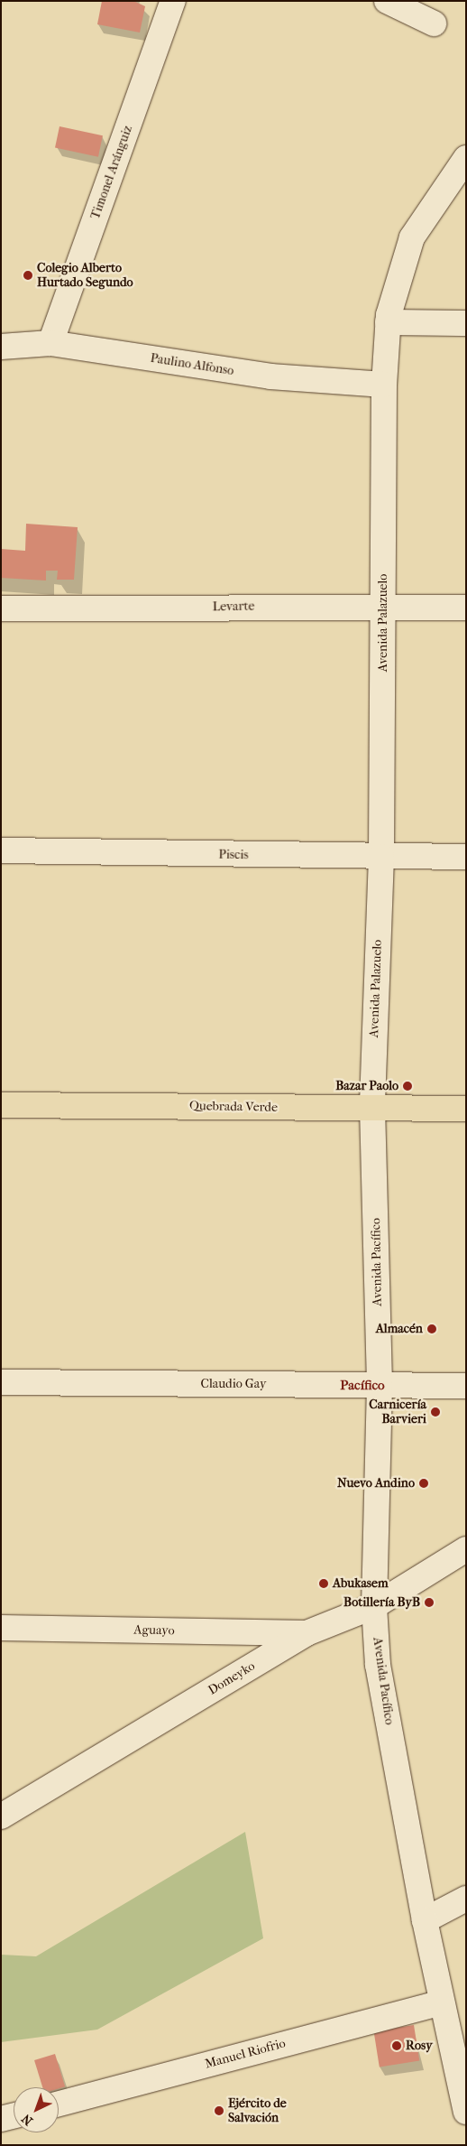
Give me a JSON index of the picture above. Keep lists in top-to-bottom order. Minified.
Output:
{"streets":{"main road":["Quebrada Verde"],"street":["Timonel Aránguiz","Paulino Alfonso","Levarte","Avenida Palazuelo","Piscis","Avenida Pacífico","Claudio Gay","Aguayo","Domeyko","Manuel Riofrio"]},"crossings":[["Timonel Aránguiz","Paulino Alfonso"],["Paulino Alfonso","Avenida Palazuelo"],["Levarte","Avenida Palazuelo"],["Avenida Palazuelo","Piscis"],["Avenida Palazuelo","Quebrada Verde"],["Avenida Palazuelo","Avenida Pacífico"],["Quebrada Verde","Avenida Pacífico"],["Avenida Pacífico","Claudio Gay"],["Avenida Pacífico","Domeyko"],["Avenida Pacífico","Manuel Riofrio"],["Aguayo","Domeyko"]],"districts":["Pacífico"],"places":["Colegio Alberto Hurtado Segundo","Bazar Paolo","Almacén","Carnicería Barvieri","Nuevo Andino","Abukasem","Botillería ByB","Rosy","Ejército de Salvación"],"north":"bottom left"}
